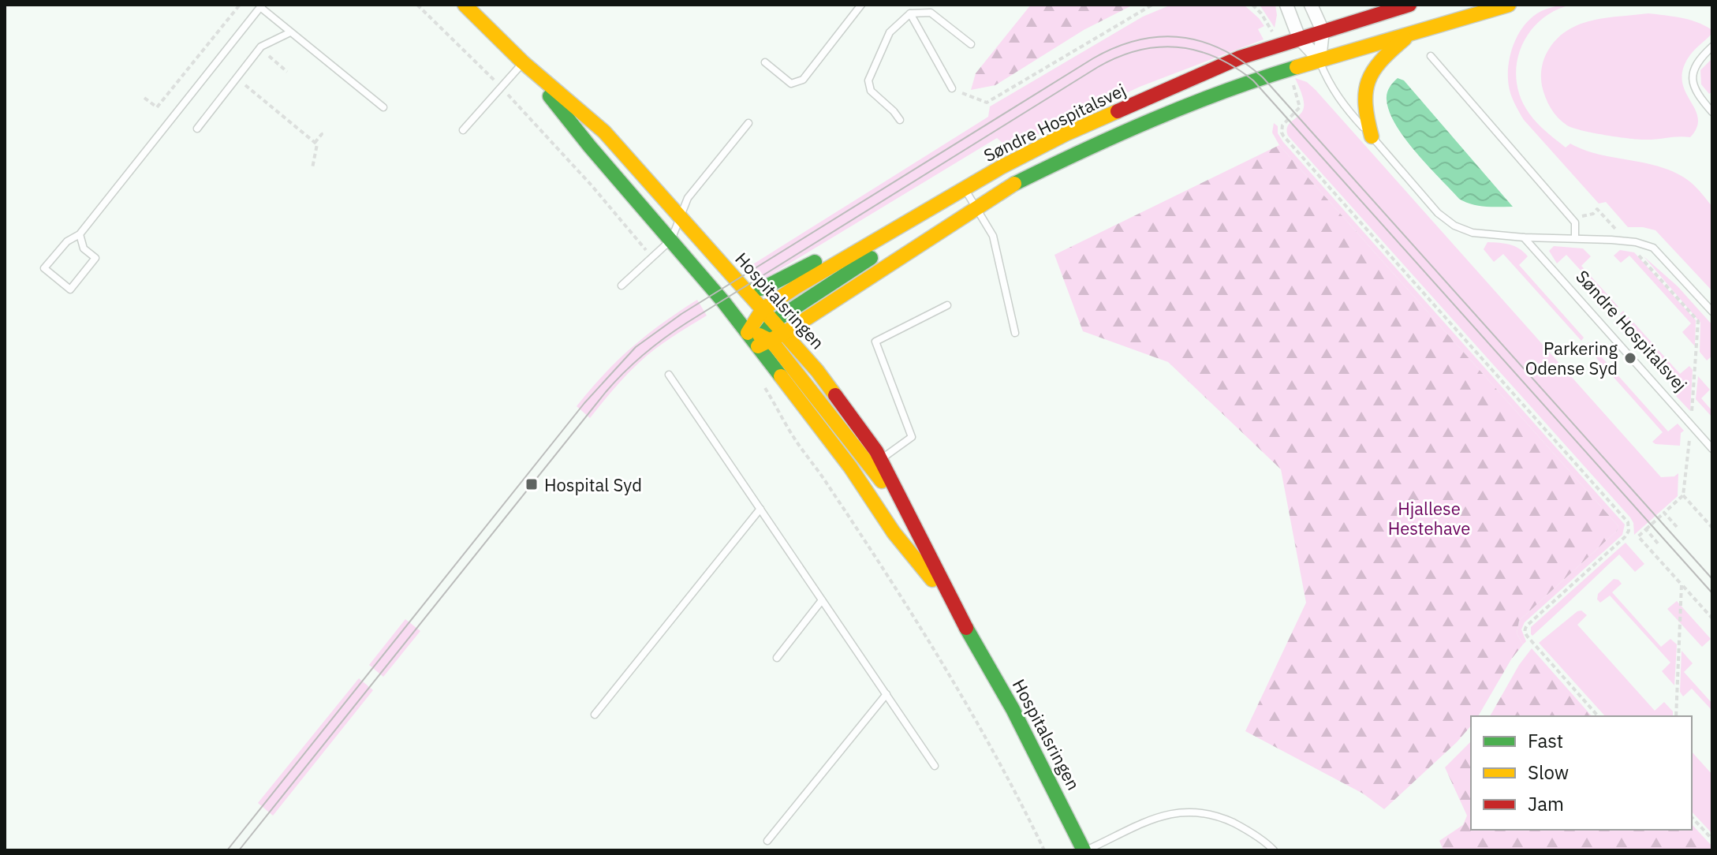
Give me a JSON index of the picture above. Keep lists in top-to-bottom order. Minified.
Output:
{"streets":{"street":["Søndre Hospitalsvej","Hospitalsringen"]},"crossings":[["Søndre Hospitalsvej","Hospitalsringen"]],"parks":["Hjallese Hestehave"],"places":{"other":["Parkering Odense Syd"],"transit":["Hospital Syd"]},"legend":["Fast","Slow","Jam"]}
